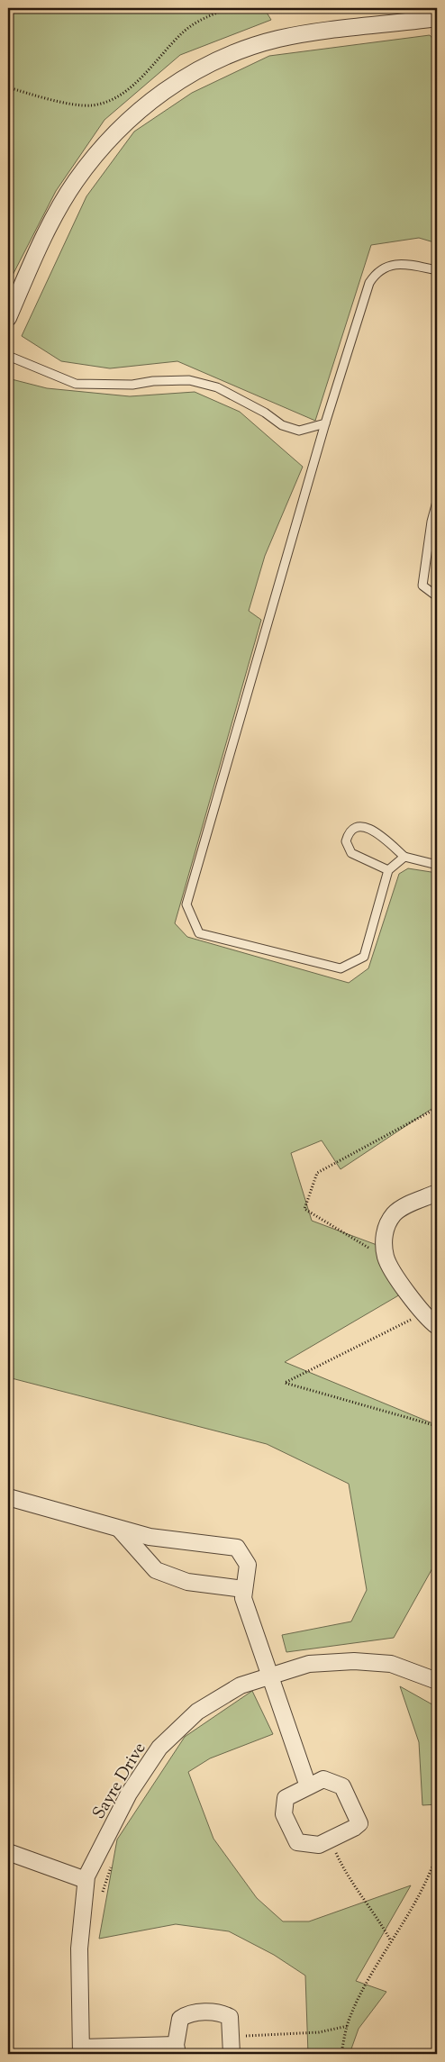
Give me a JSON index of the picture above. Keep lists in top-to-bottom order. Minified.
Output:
{"streets":{"street":["Sayre Drive"]}}
